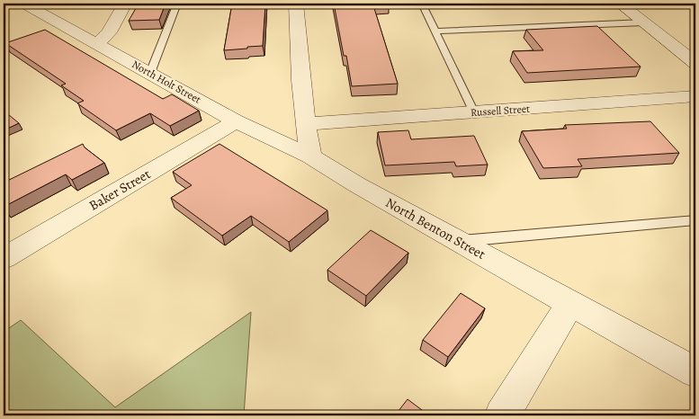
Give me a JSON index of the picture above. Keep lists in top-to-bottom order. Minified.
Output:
{"streets":{"street":["North Holt Street","Russell Street","Baker Street","North Benton Street"]},"crossings":[["North Holt Street","Baker Street"],["North Holt Street","North Benton Street"]]}
